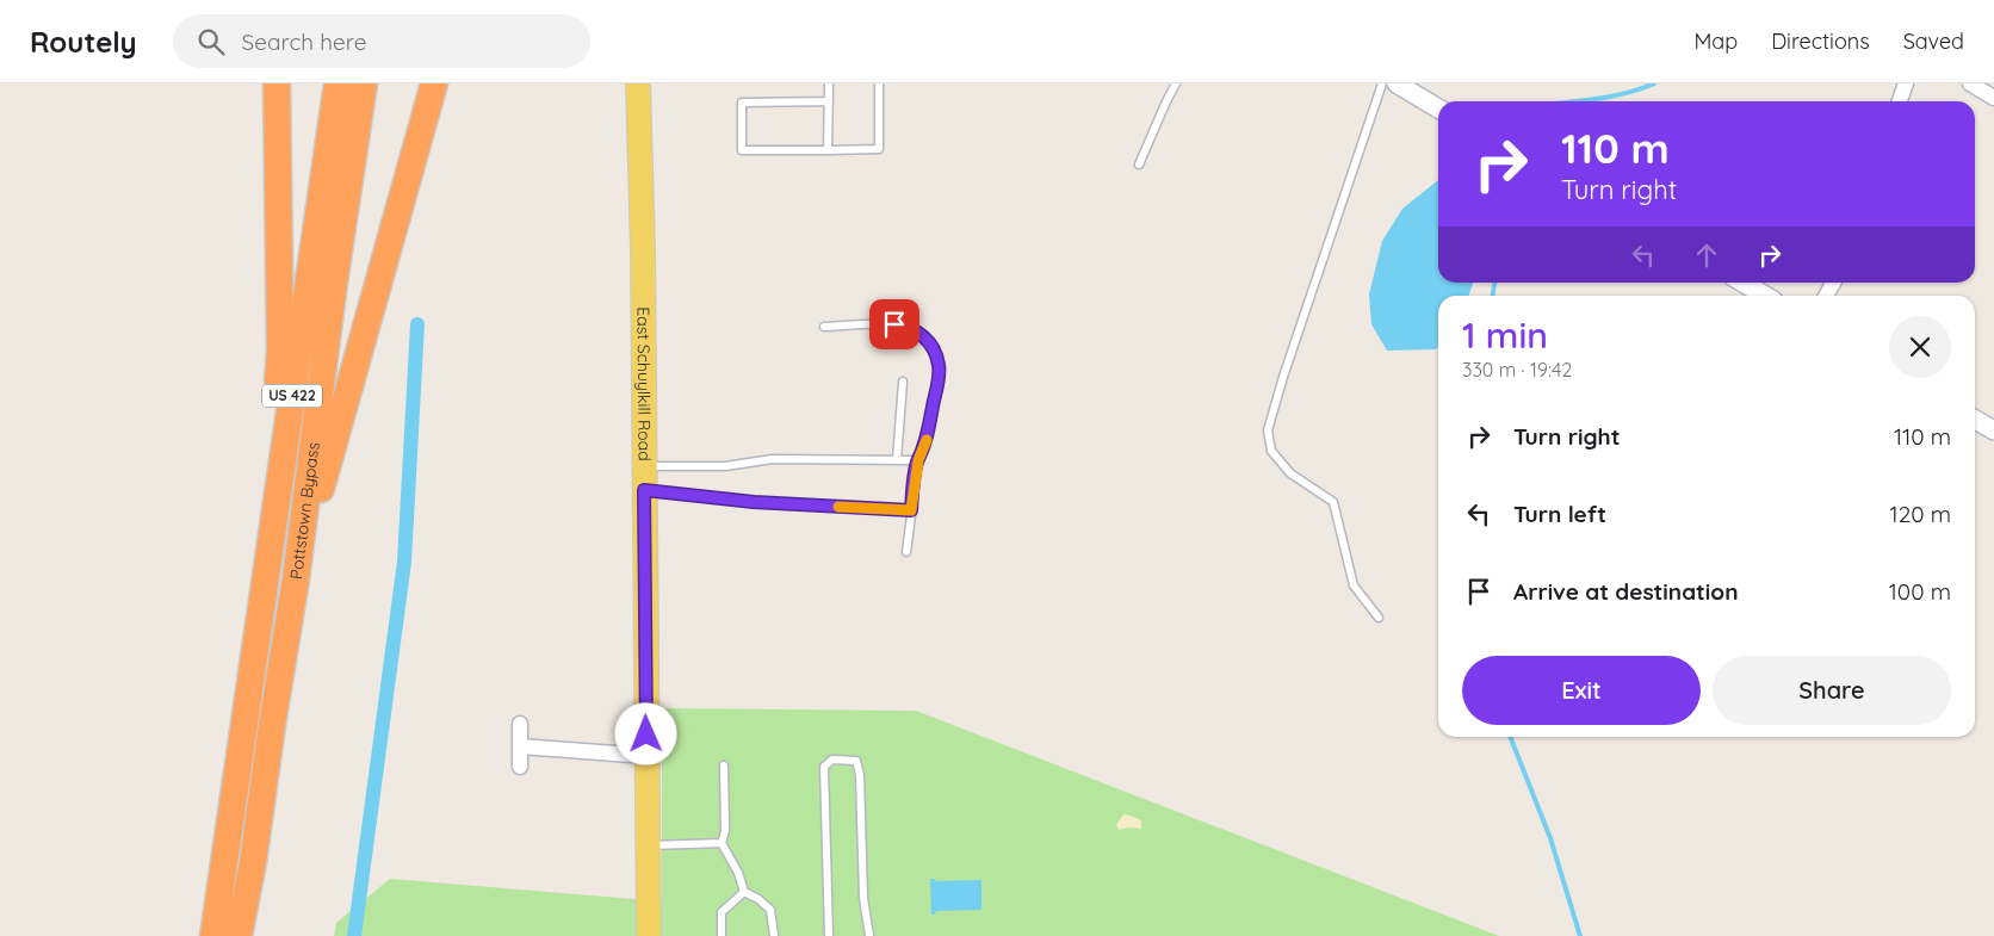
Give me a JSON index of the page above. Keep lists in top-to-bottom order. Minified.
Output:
{"streets":{"highway":["US 422","Pottstown Bypass"],"main road":["East Schuylkill Road"]},"page":{"header":"Routely","search":"Search here","nav":["Map","Directions","Saved"],"turn":["110 m","Turn right"],"heading":["1 min","330 m · 19:42"],"list":[{"name":"Turn right","value":"110 m"},{"name":"Turn left","value":"120 m"},{"name":"Arrive at destination","value":"100 m"}],"buttons":["Exit","Share"]}}
